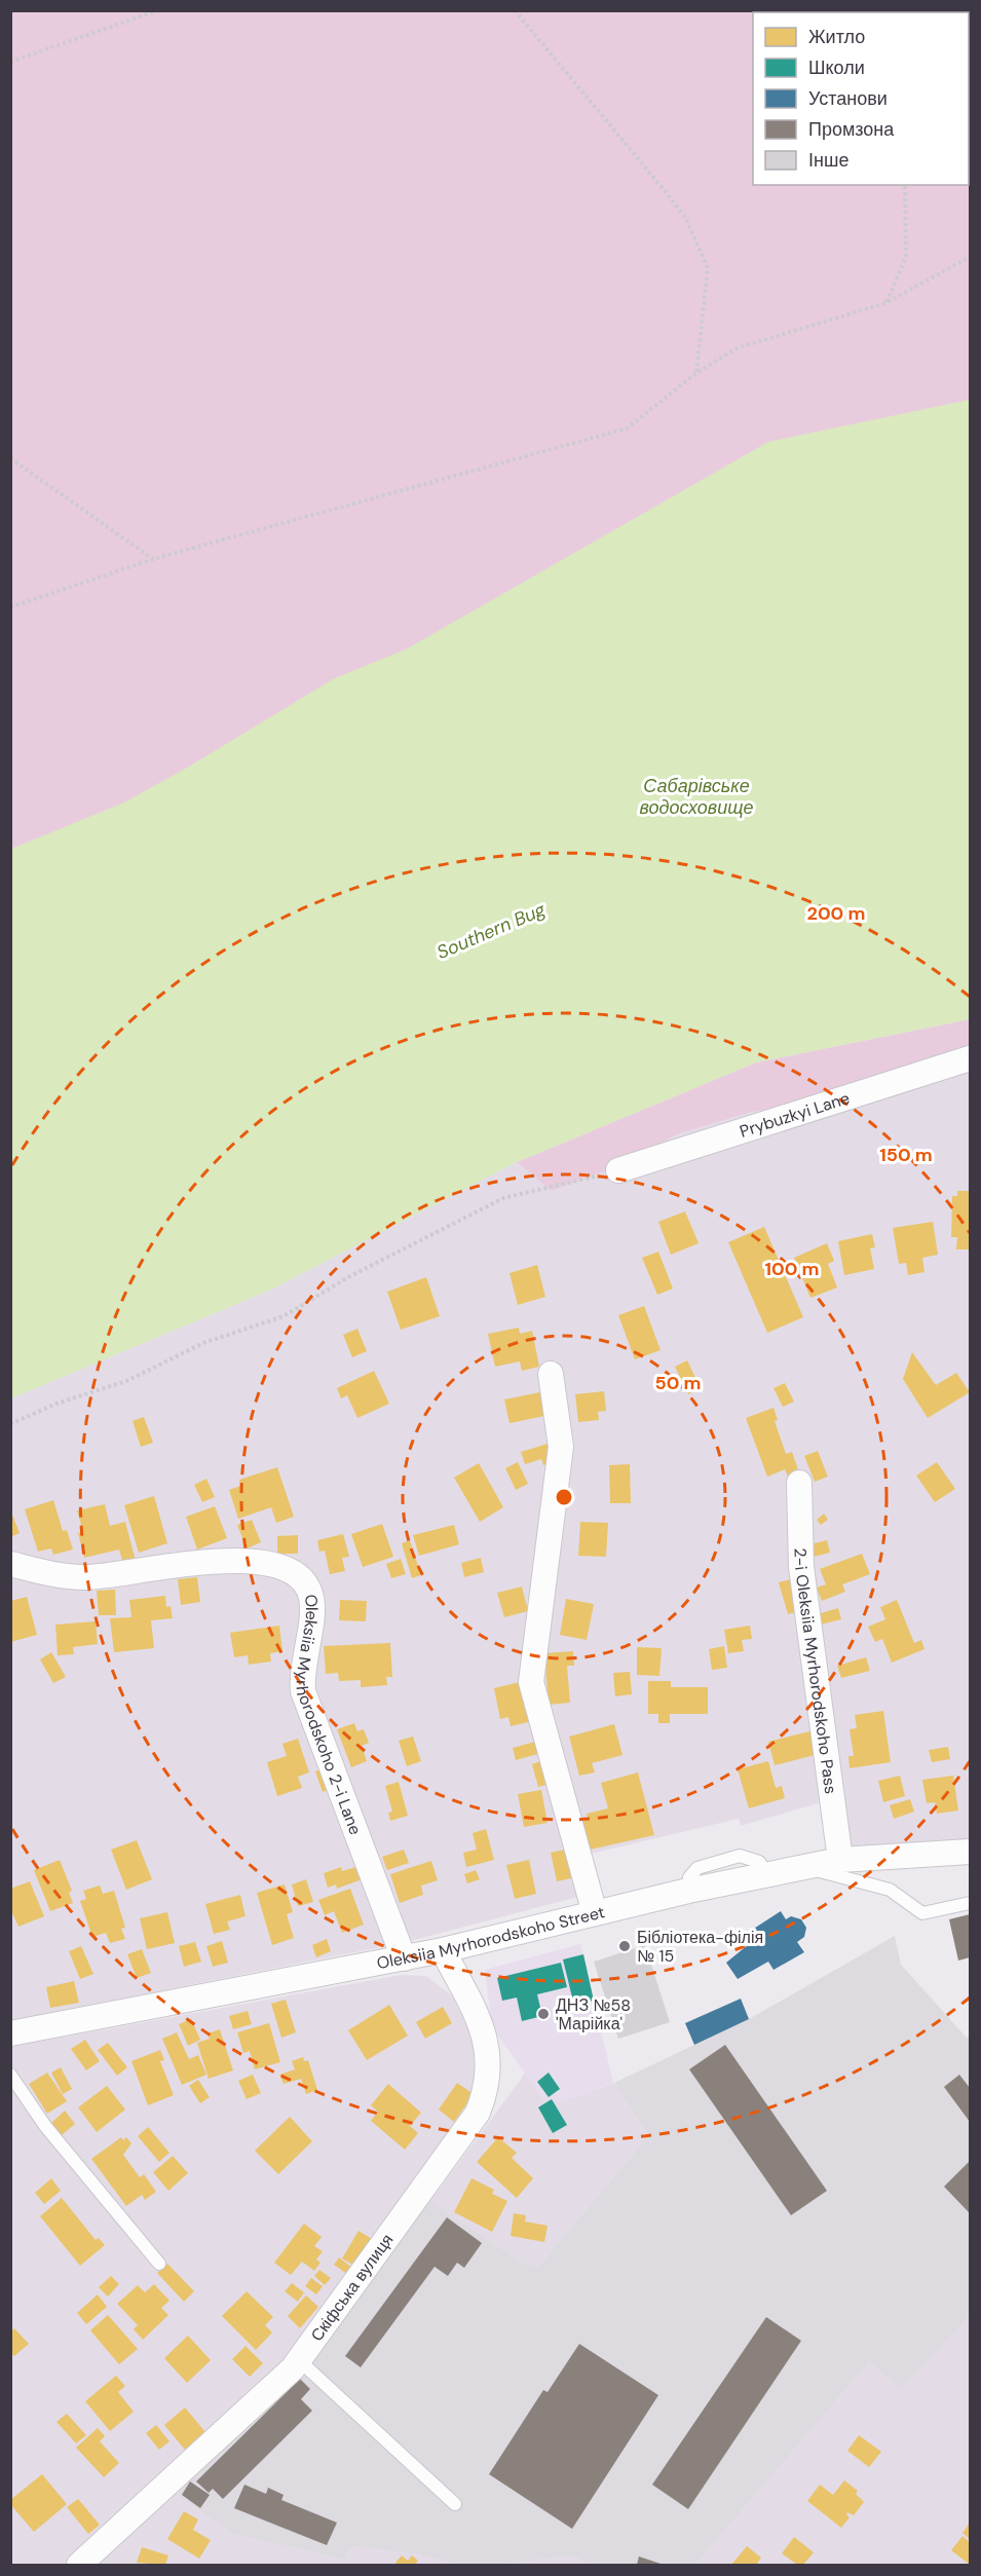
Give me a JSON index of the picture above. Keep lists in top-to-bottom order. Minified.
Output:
{"streets":{"street":["Prybuzkyi Lane","2-i Oleksiia Myrhorodskoho Pass","Oleksiia Myrhorodskoho 2-i Lane","Oleksiia Myrhorodskoho Street","Скіфська вулиця"]},"crossings":[["2-i Oleksiia Myrhorodskoho Pass","Oleksiia Myrhorodskoho Street"],["Oleksiia Myrhorodskoho 2-i Lane","Oleksiia Myrhorodskoho Street"],["Oleksiia Myrhorodskoho Street","Скіфська вулиця"]],"water":["Сабарівське водосховище","Southern Bug"],"places":["Бібліотека-філія № 15","ДНЗ №58 'Марійка'"],"legend":["Житло","Школи","Установи","Промзона","Інше"],"rings":["200 m","150 m","100 m","50 m"]}
